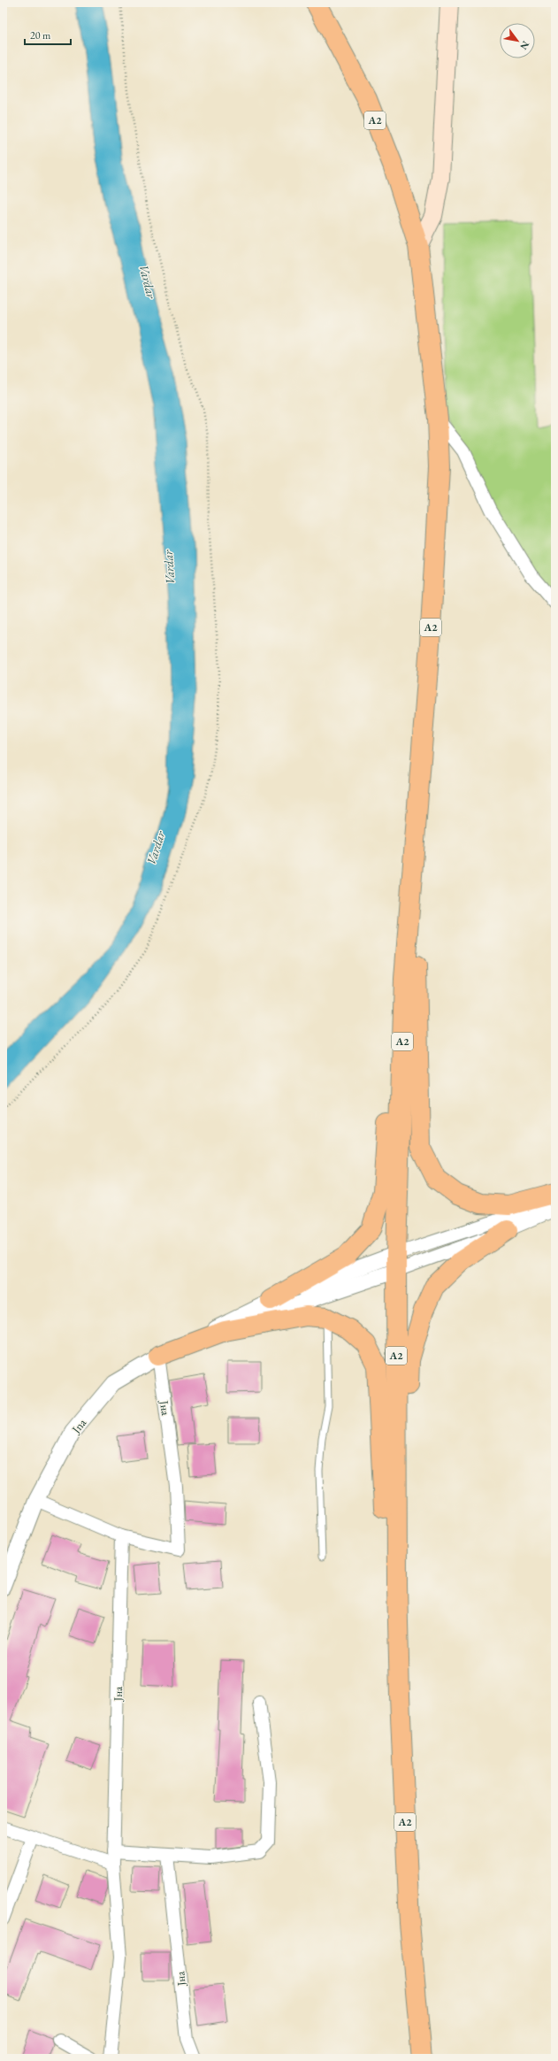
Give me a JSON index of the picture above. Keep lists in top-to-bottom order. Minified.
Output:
{"streets":{"main road":["A2"],"street":["Јна","Jna"]},"crossings":[["Јна","Jna"]],"water":["Vardar"],"scale_bar":"20 m","north":"bottom right"}
